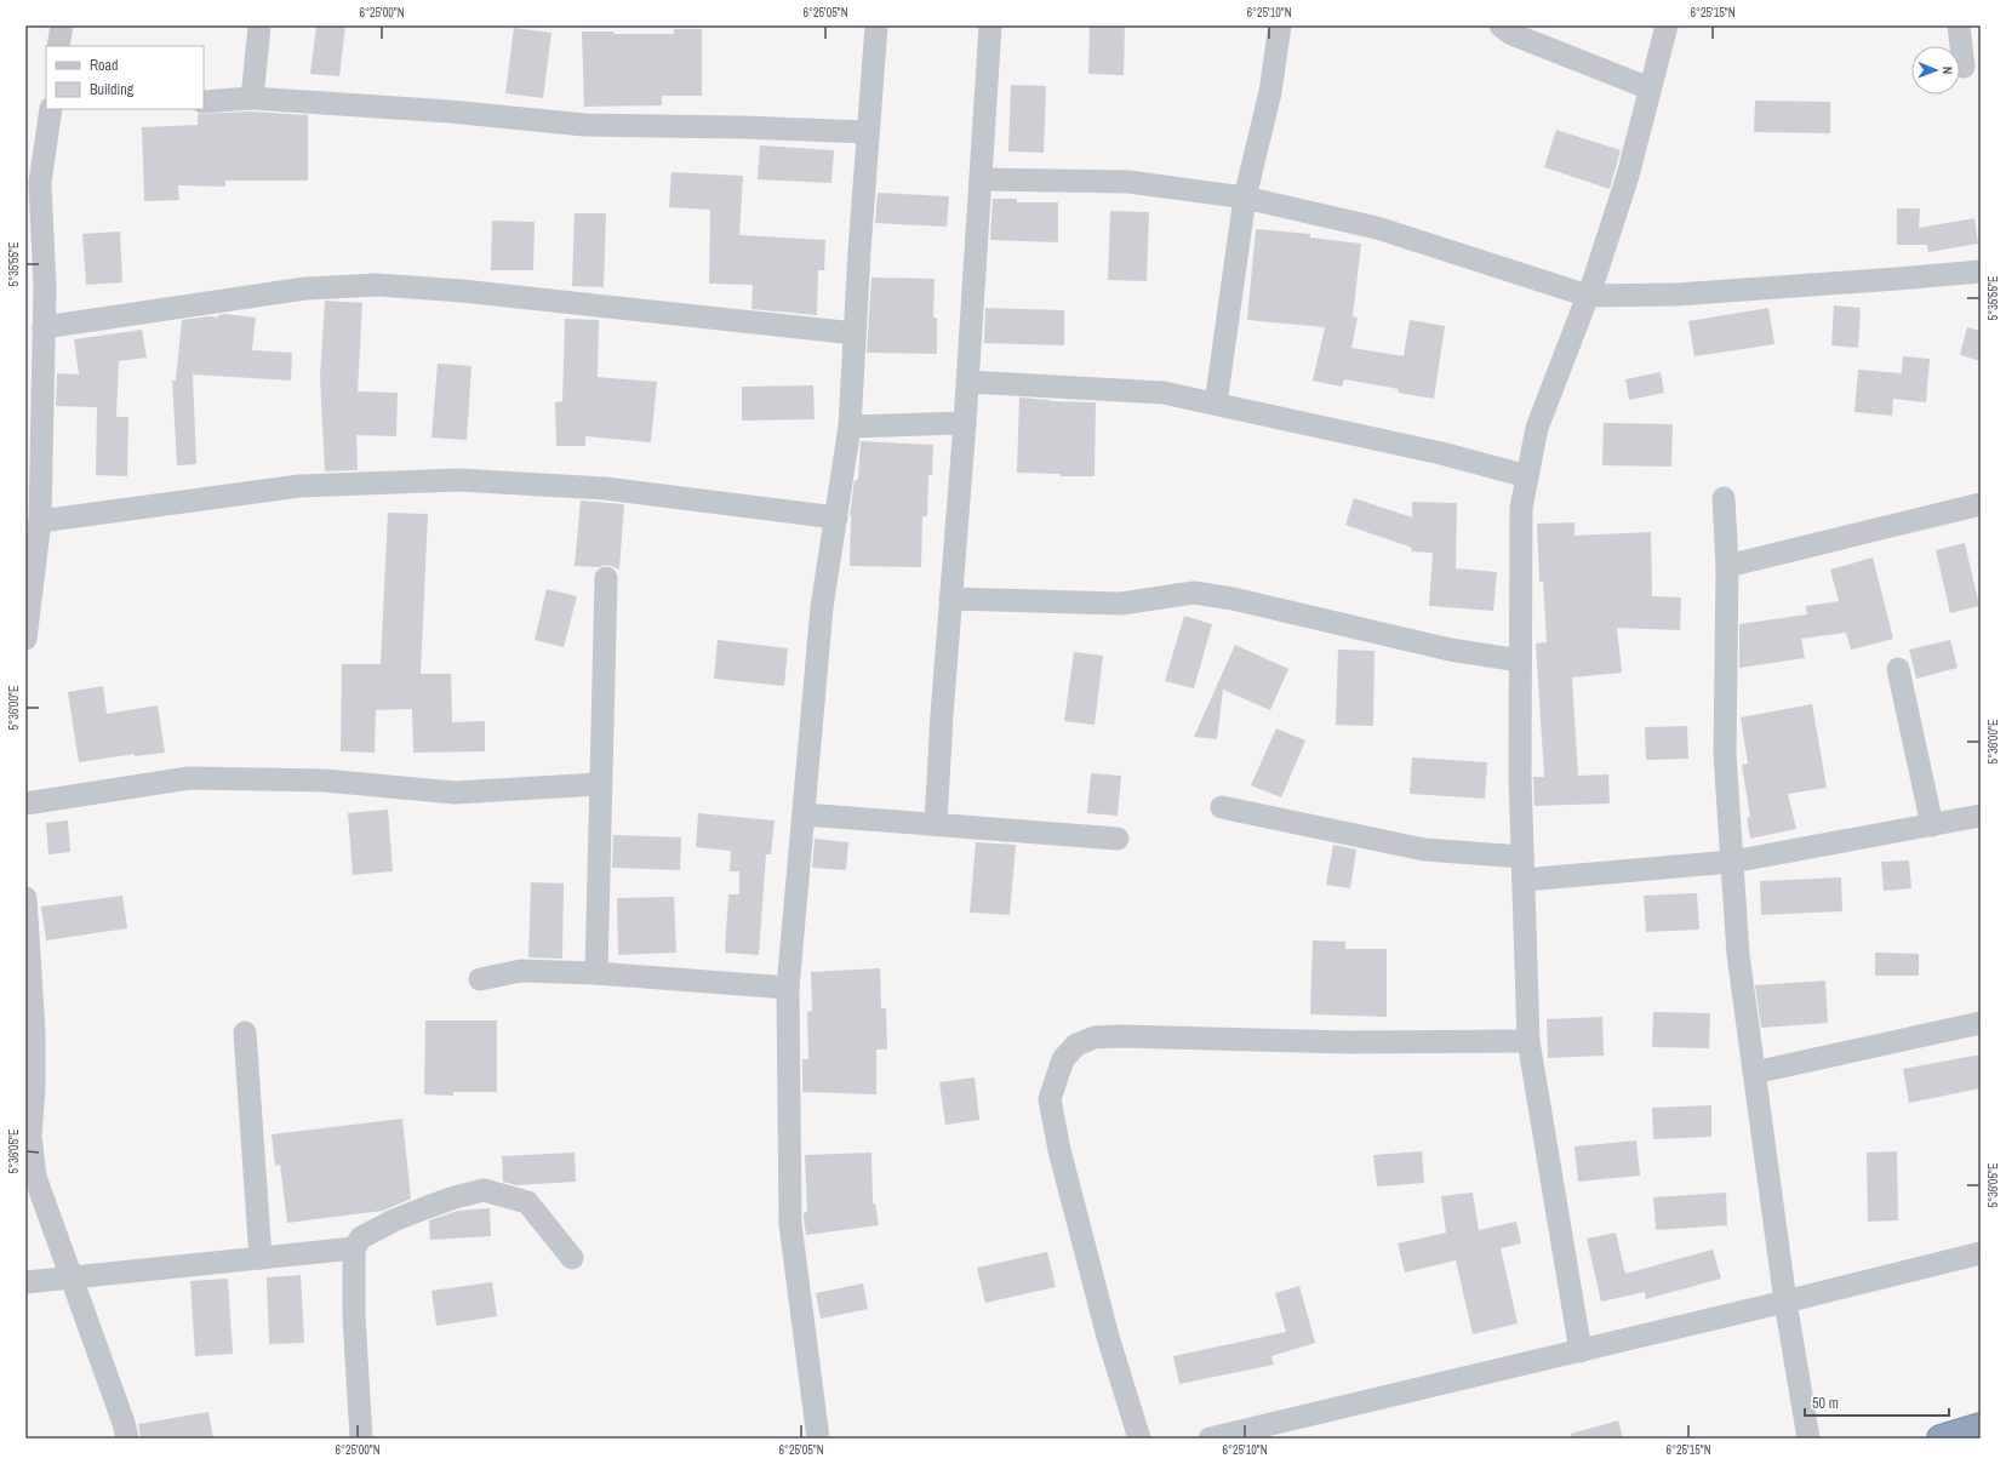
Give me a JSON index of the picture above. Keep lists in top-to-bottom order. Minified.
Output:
{"legend":["Road","Building"],"scale_bar":"50 m","north":"right","coordinates":["6°25'00\"N","6°25'05\"N","6°25'10\"N","6°25'15\"N","5°35'55\"E","5°36'00\"E","5°36'05\"E"]}
